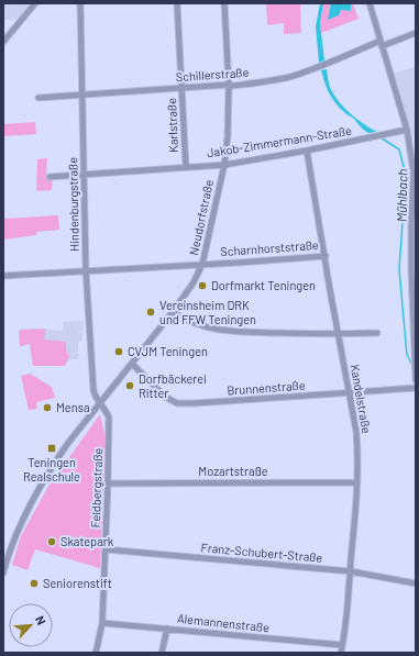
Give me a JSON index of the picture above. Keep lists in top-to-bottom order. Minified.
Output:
{"streets":{"street":["Schillerstraße","Karlstraße","Jakob-Zimmermann-Straße","Hindenburgstraße","Neudorfstraße","Scharnhorststraße","Brunnenstraße","Kandelstraße","Mozartstraße","Feldbergstraße","Franz-Schubert-Straße","Alemannenstraße"]},"crossings":[["Schillerstraße","Karlstraße"],["Schillerstraße","Hindenburgstraße"],["Schillerstraße","Neudorfstraße"],["Karlstraße","Jakob-Zimmermann-Straße"],["Jakob-Zimmermann-Straße","Hindenburgstraße"],["Jakob-Zimmermann-Straße","Neudorfstraße"],["Jakob-Zimmermann-Straße","Kandelstraße"],["Hindenburgstraße","Neudorfstraße"],["Hindenburgstraße","Scharnhorststraße"],["Hindenburgstraße","Feldbergstraße"],["Neudorfstraße","Scharnhorststraße"],["Neudorfstraße","Brunnenstraße"],["Neudorfstraße","Feldbergstraße"],["Scharnhorststraße","Kandelstraße"],["Brunnenstraße","Kandelstraße"],["Kandelstraße","Mozartstraße"],["Kandelstraße","Franz-Schubert-Straße"],["Kandelstraße","Alemannenstraße"],["Mozartstraße","Feldbergstraße"],["Feldbergstraße","Franz-Schubert-Straße"],["Feldbergstraße","Alemannenstraße"]],"water":["Mühlbach"],"places":{"other":["Dorfmarkt Teningen","Vereinsheim DRK und FFW Teningen","CVJM Teningen","Dorfbäckerei Ritter","Mensa","Skatepark","Seniorenstift"],"transit":["Teningen Realschule"]},"north":"top right"}
